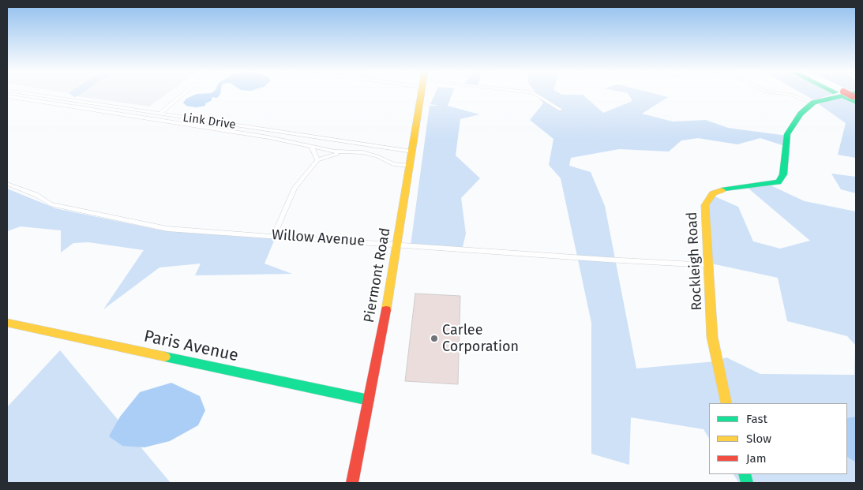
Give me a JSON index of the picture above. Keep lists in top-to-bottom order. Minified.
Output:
{"streets":{"main road":["Rockleigh Road","Piermont Road","Paris Avenue"],"street":["Link Drive","Willow Avenue"]},"crossings":[["Link Drive","Piermont Road"],["Willow Avenue","Rockleigh Road"],["Willow Avenue","Piermont Road"],["Piermont Road","Paris Avenue"]],"places":["Carlee Corporation"],"legend":["Fast","Slow","Jam"]}
